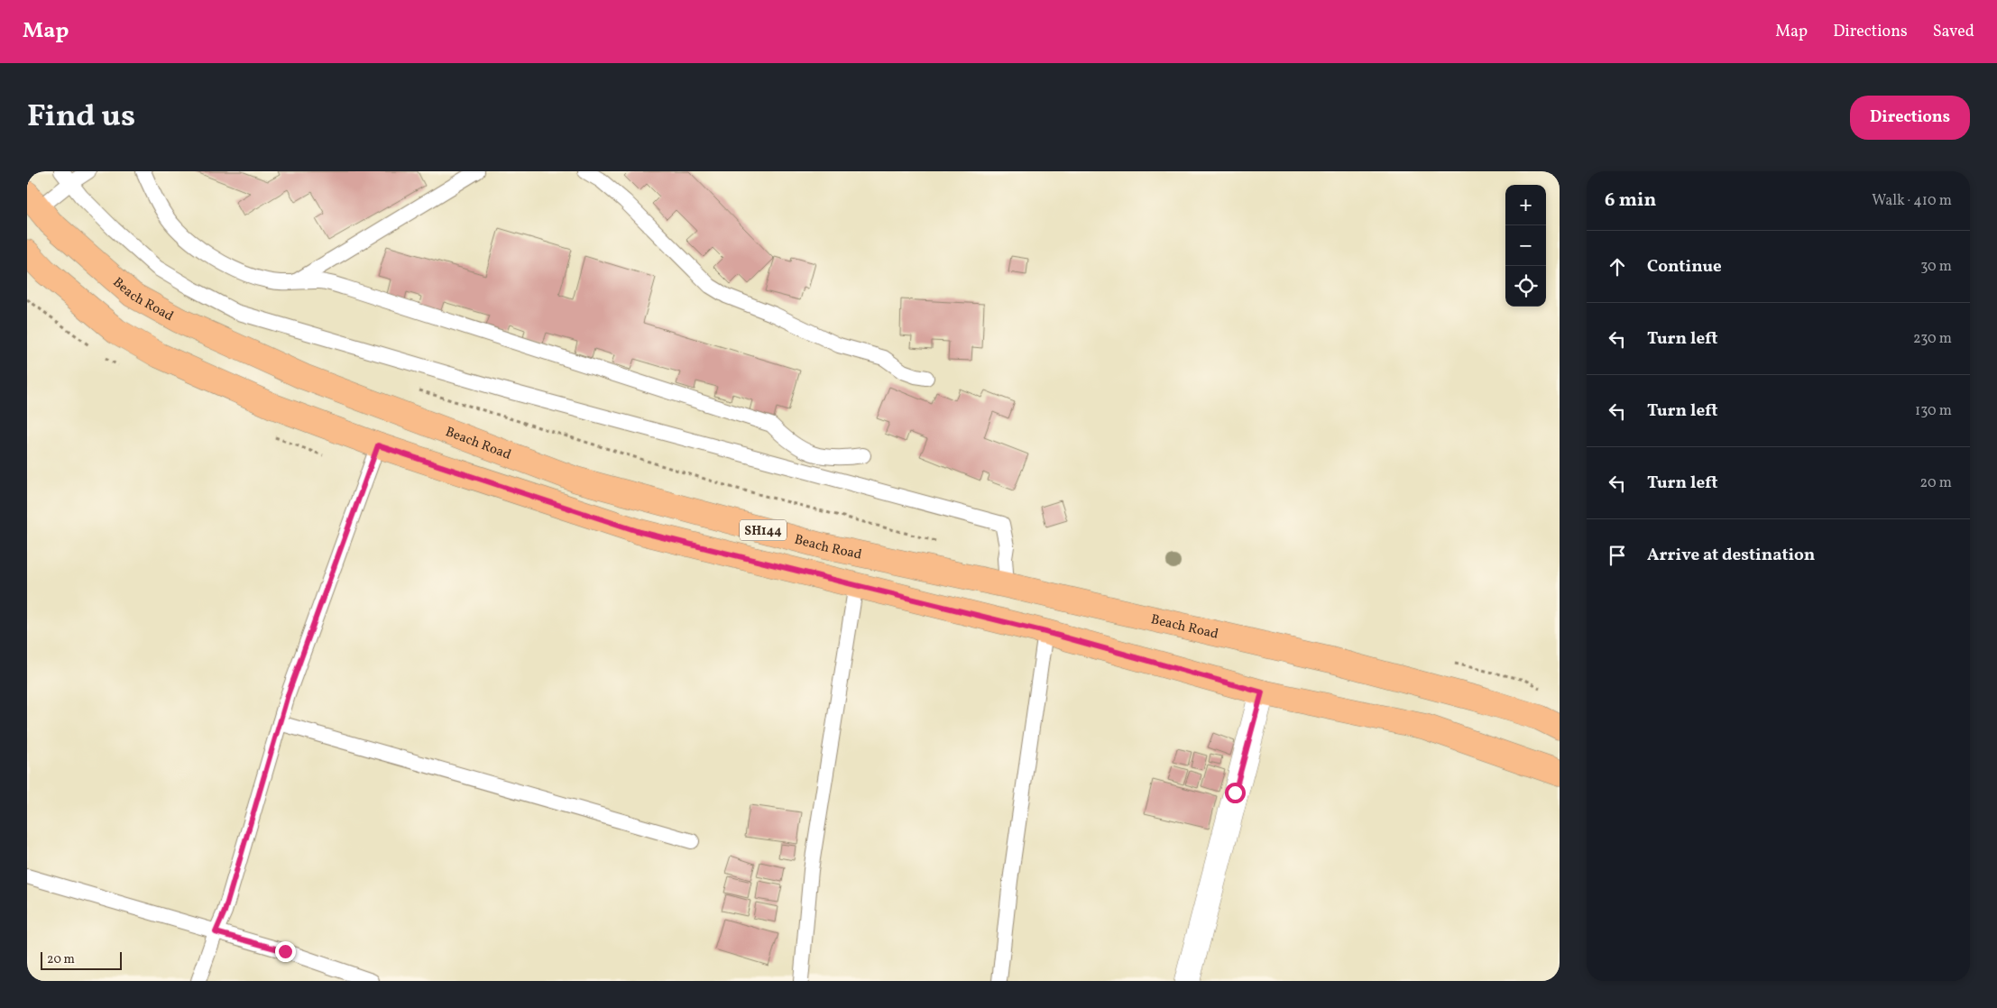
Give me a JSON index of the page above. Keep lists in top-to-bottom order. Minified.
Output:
{"streets":{"main road":["Beach Road","SH144"]},"scale_bar":"20 m","page":{"header":"Map","nav":["Map","Directions","Saved"],"title":"Find us","buttons":"Directions","heading":["6 min","Walk · 410 m"],"map_buttons":["+","−"],"list":[["Continue","30 m"],["Turn left","230 m"],["Turn left","130 m"],["Turn left","20 m"],"Arrive at destination"],"scale":"20 m"}}
